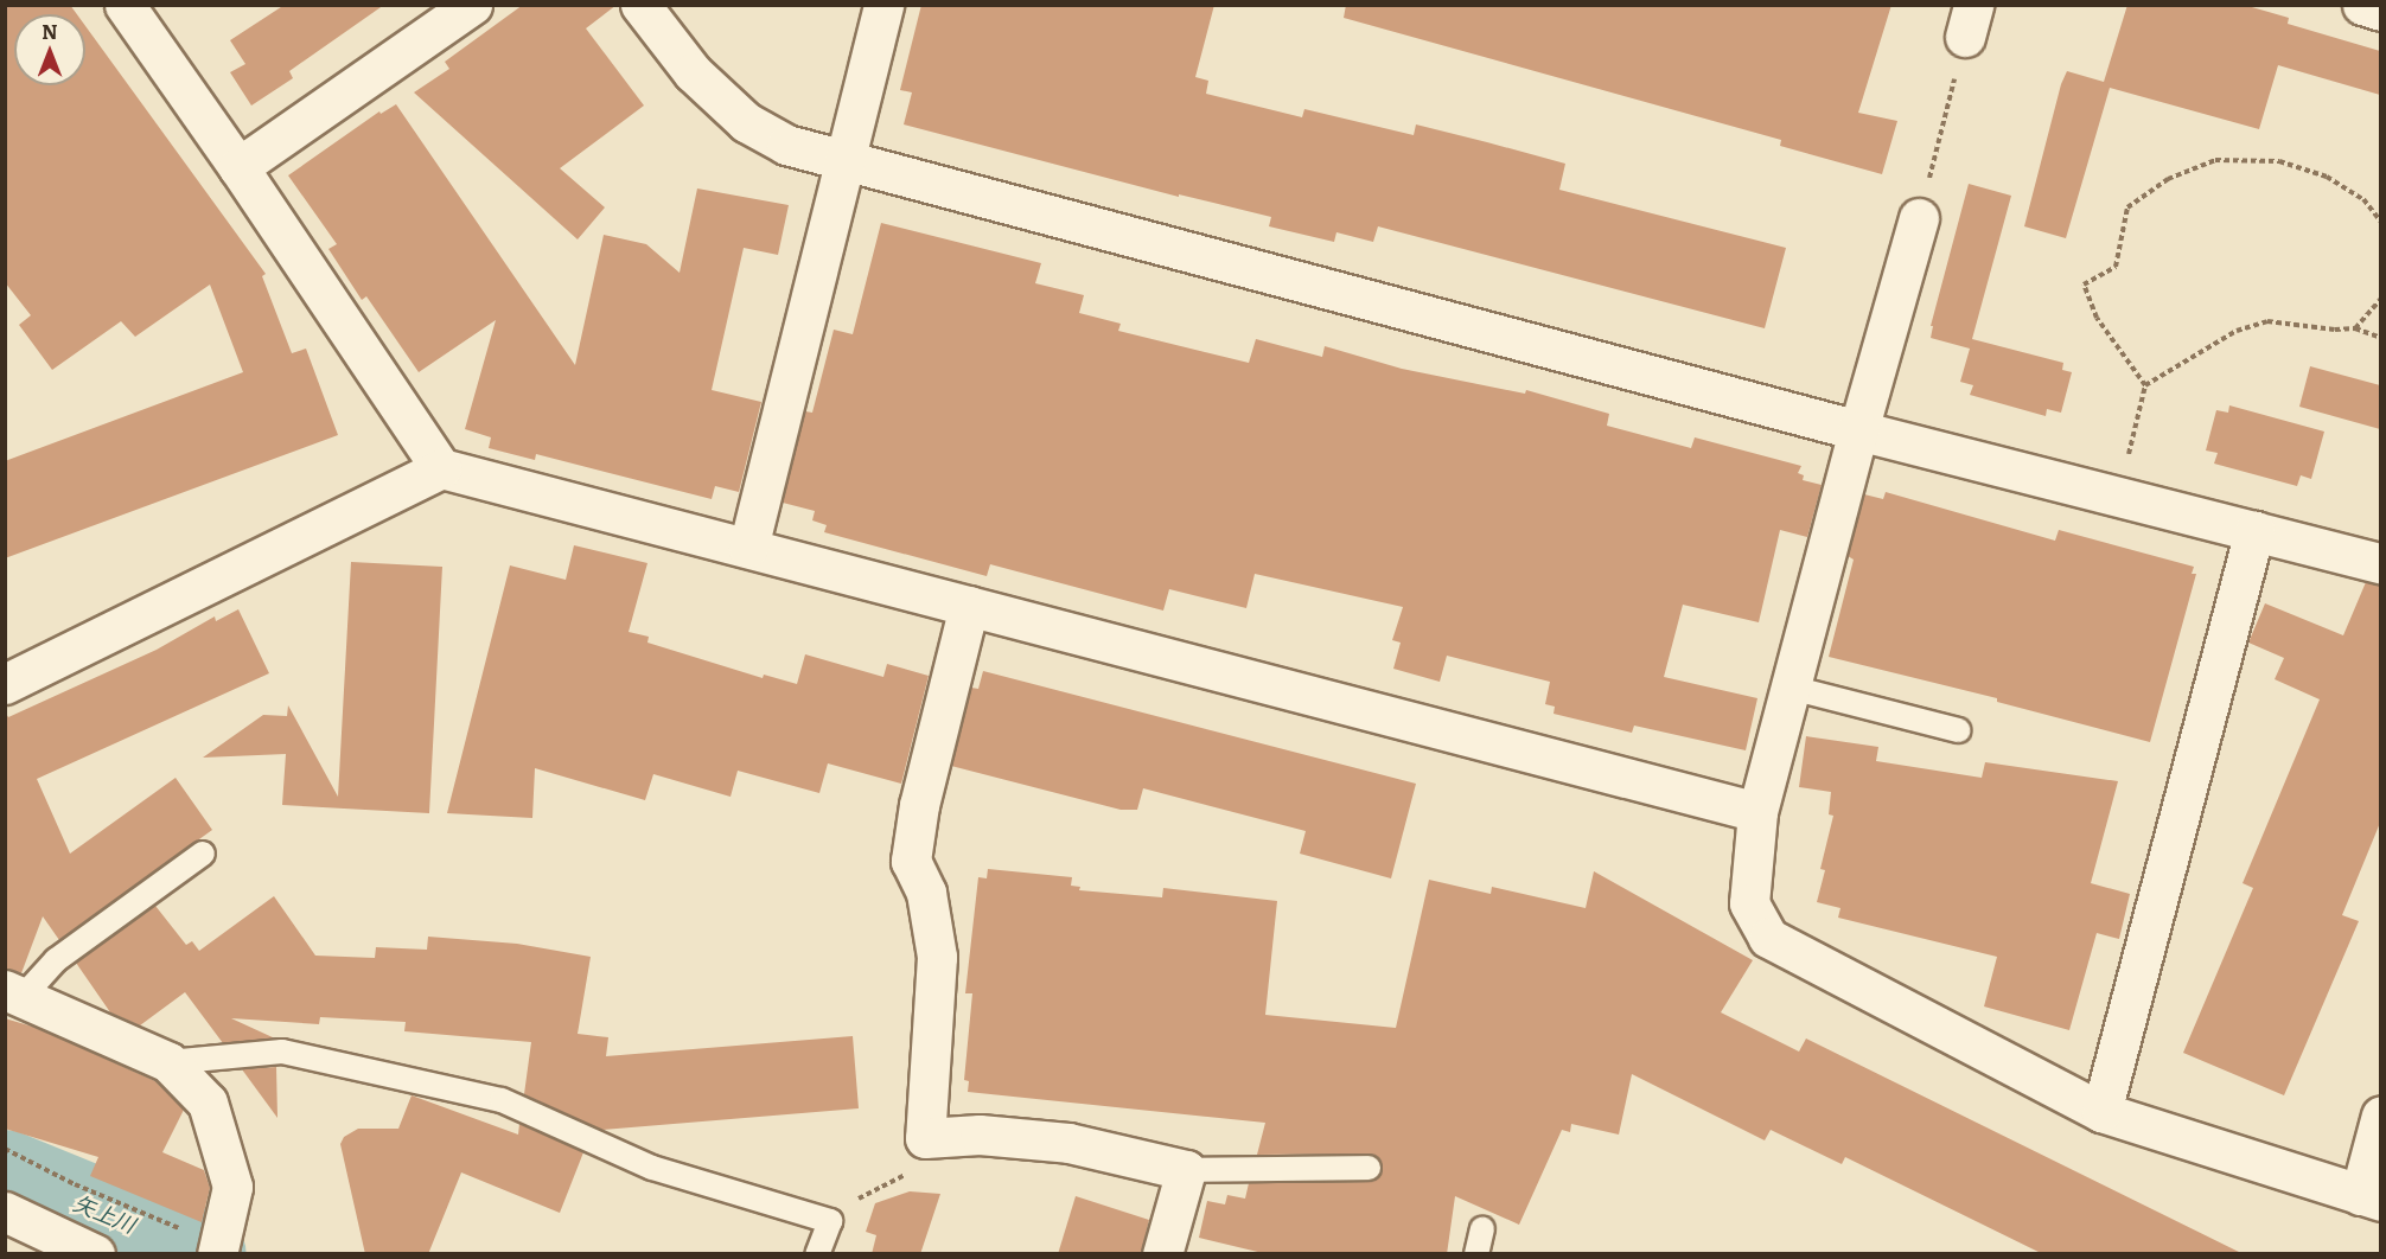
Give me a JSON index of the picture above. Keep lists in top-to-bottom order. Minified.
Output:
{"water":["矢上川"],"north":"top"}
